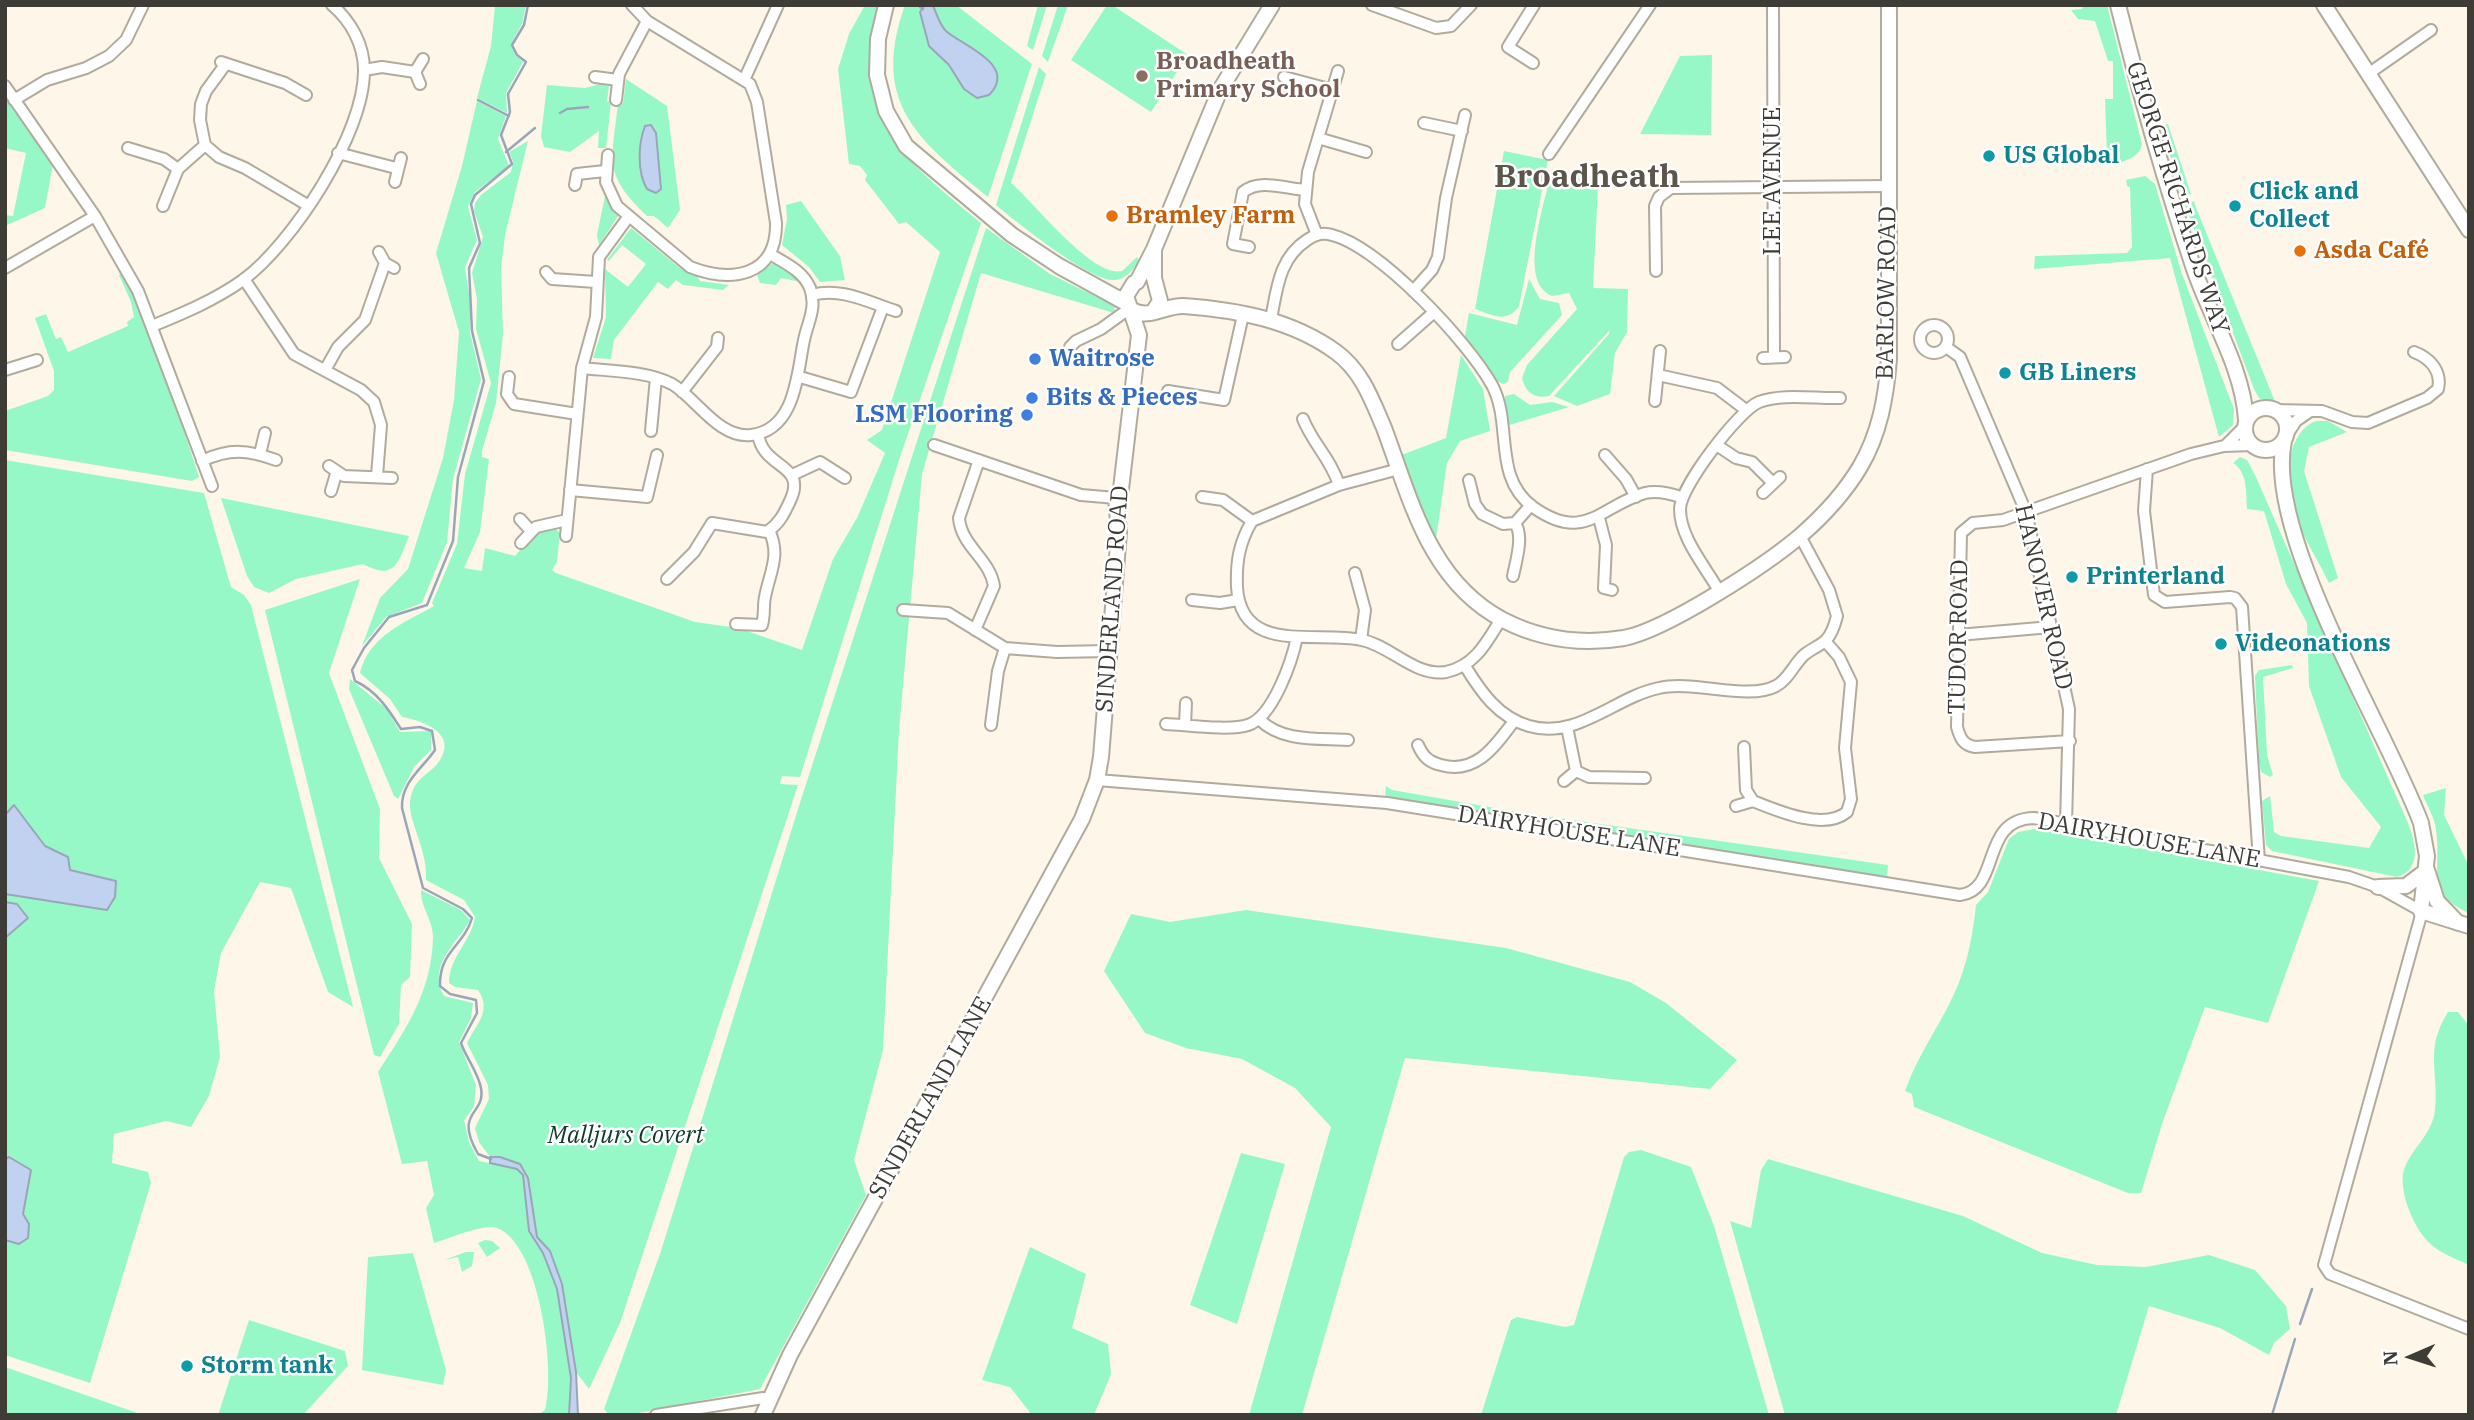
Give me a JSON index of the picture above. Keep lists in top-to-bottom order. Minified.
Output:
{"streets":{"street":["LEE AVENUE","GEORGE RICHARDS WAY","BARLOW ROAD","HANOVER ROAD","SINDERLAND ROAD","TUDOR ROAD","DAIRYHOUSE LANE","SINDERLAND LANE"]},"crossings":[["BARLOW ROAD","SINDERLAND ROAD"],["HANOVER ROAD","TUDOR ROAD"],["HANOVER ROAD","DAIRYHOUSE LANE"],["SINDERLAND ROAD","DAIRYHOUSE LANE"],["SINDERLAND ROAD","SINDERLAND LANE"],["DAIRYHOUSE LANE","SINDERLAND LANE"]],"districts":["Broadheath"],"parks":["Malljurs Covert"],"places":["Broadheath Primary School","US Global","Click and Collect","Bramley Farm","Asda Café","Waitrose","GB Liners","Bits & Pieces","LSM Flooring","Printerland","Videonations","Storm tank"],"north":"left"}
